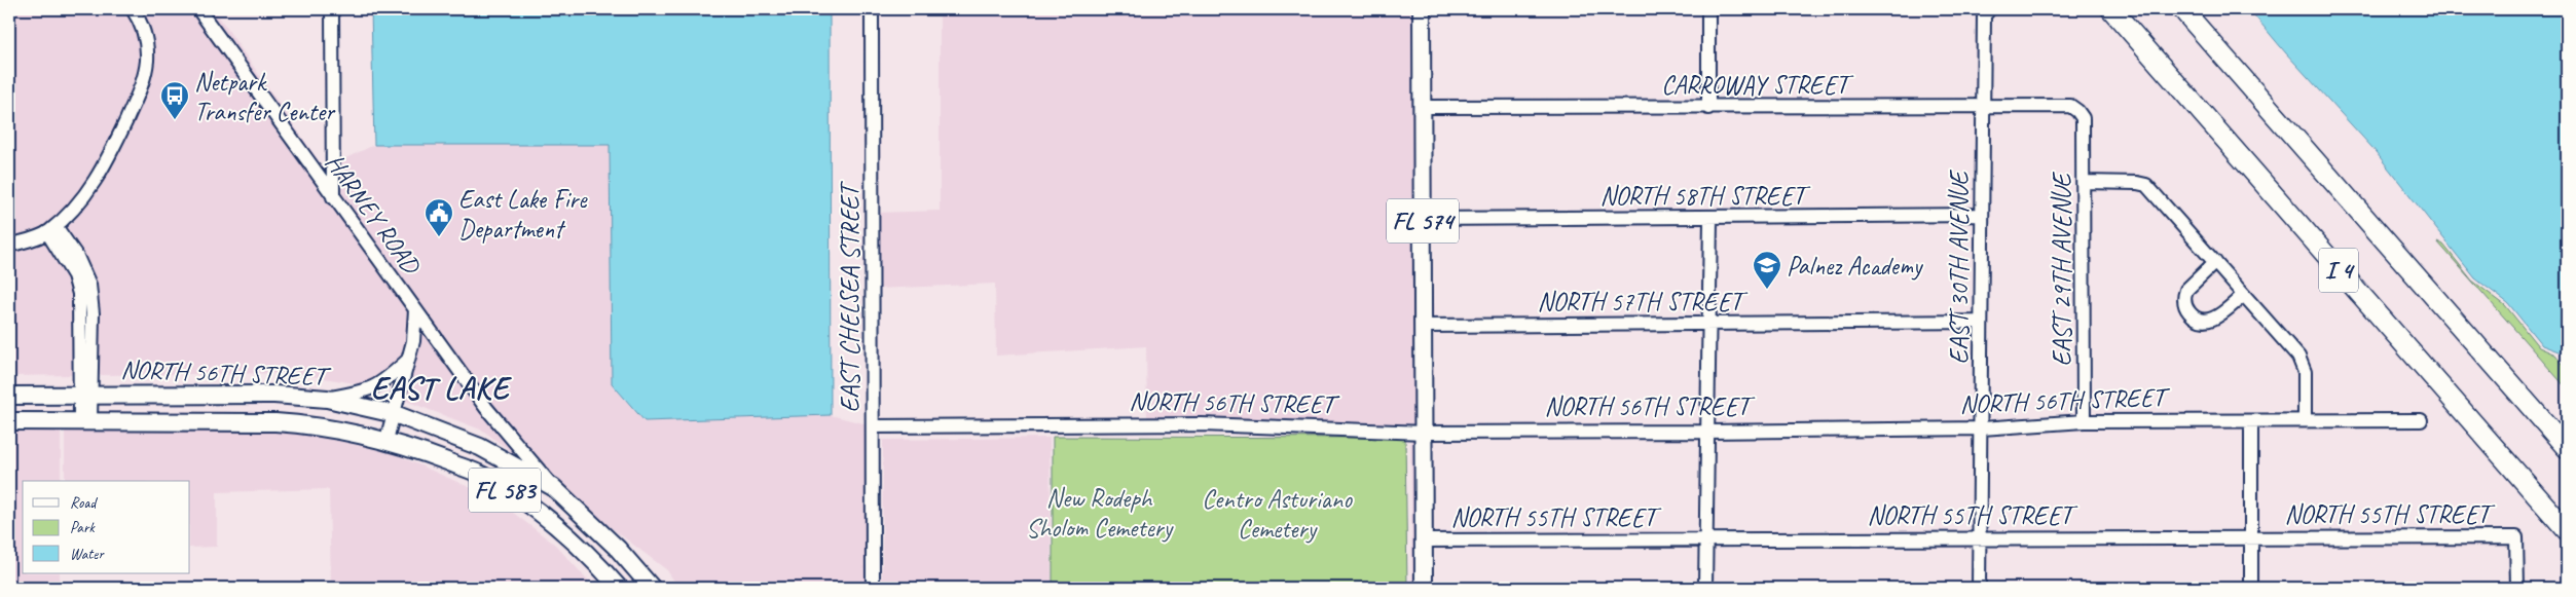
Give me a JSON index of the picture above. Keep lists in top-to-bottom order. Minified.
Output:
{"streets":{"highway":["I 4"],"main road":["FL 574","NORTH 56TH STREET","FL 583"],"street":["CARROWAY STREET","NORTH 58TH STREET","HARNEY ROAD","EAST 30TH AVENUE","EAST 29TH AVENUE","EAST CHELSEA STREET","NORTH 57TH STREET","NORTH 55TH STREET"]},"crossings":[["CARROWAY STREET","FL 574"],["CARROWAY STREET","EAST 30TH AVENUE"],["CARROWAY STREET","EAST 29TH AVENUE"],["NORTH 58TH STREET","FL 574"],["NORTH 58TH STREET","EAST 30TH AVENUE"],["HARNEY ROAD","NORTH 56TH STREET"],["FL 574","NORTH 57TH STREET"],["FL 574","NORTH 56TH STREET"],["FL 574","NORTH 55TH STREET"],["EAST 30TH AVENUE","NORTH 57TH STREET"],["EAST 30TH AVENUE","NORTH 56TH STREET"],["EAST 30TH AVENUE","NORTH 55TH STREET"],["EAST 29TH AVENUE","NORTH 56TH STREET"],["EAST CHELSEA STREET","NORTH 56TH STREET"]],"districts":["EAST LAKE"],"parks":["New Rodeph Sholom Cemetery","Centro Asturiano Cemetery"],"places":{"bus stop":["Netpark Transfer Center"],"public building":["East Lake Fire Department"],"school or university":["Palnez Academy"]},"legend":["Road","Park","Water"]}
